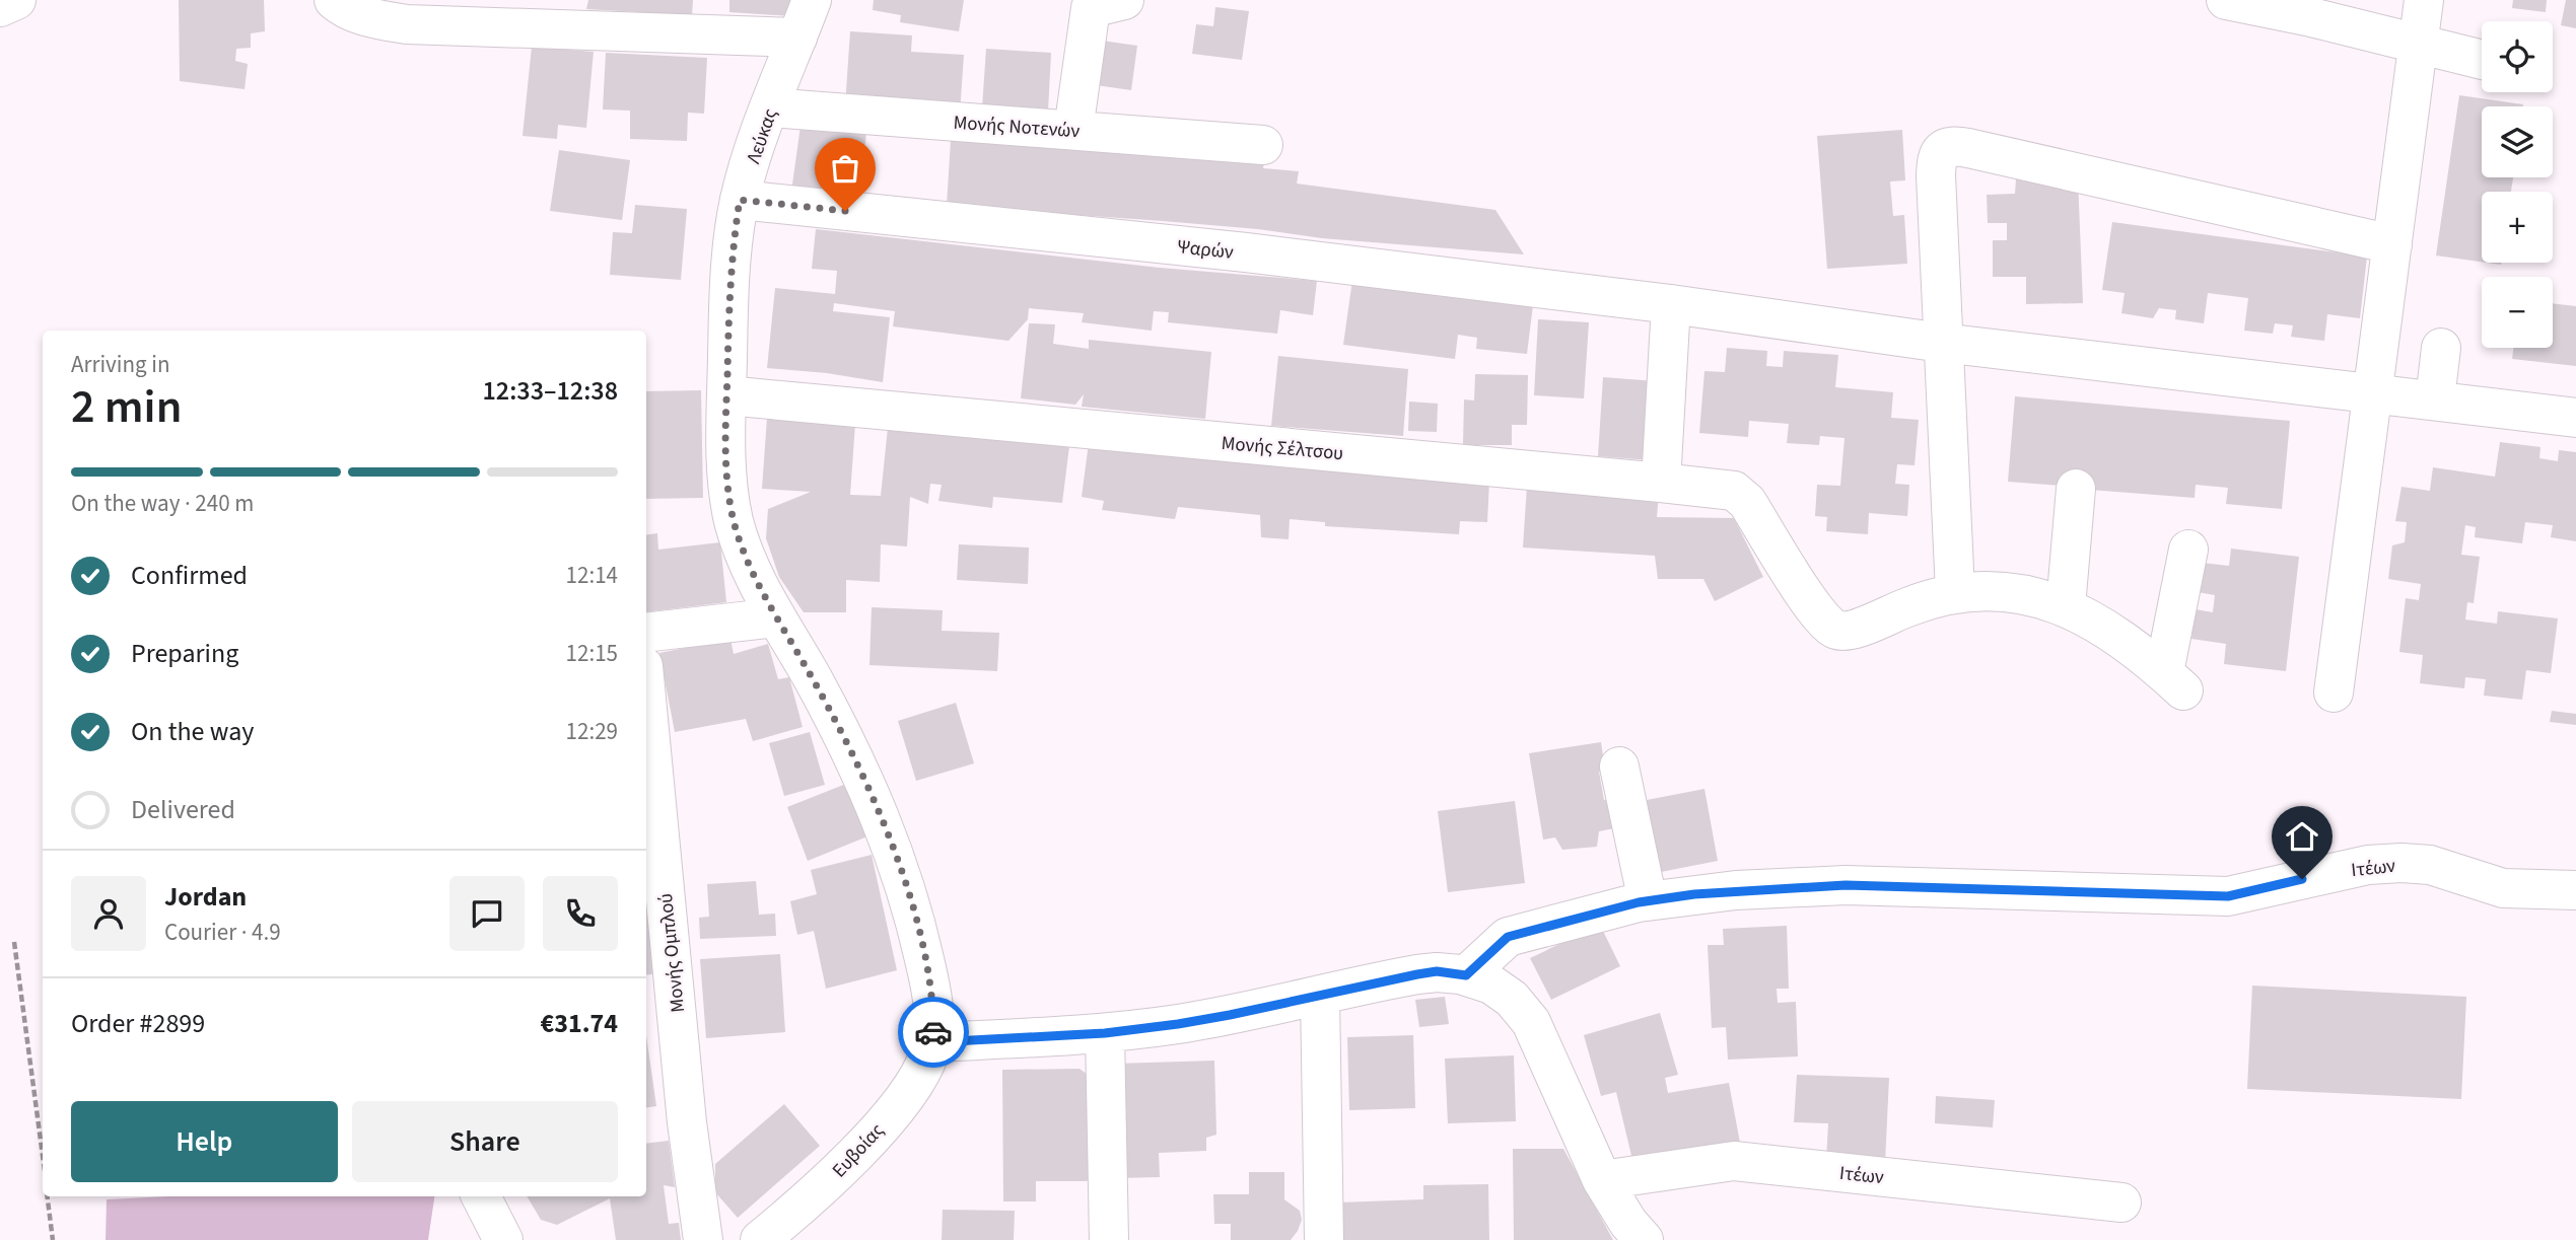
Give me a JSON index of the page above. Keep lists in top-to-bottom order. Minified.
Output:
{"streets":{"street":["Μονής Νοτενών","Λεύκας","Ψαρών","Μονής Σέλτσου","Ιτέων","Μονής Ομπλού","Ευβοίας"]},"crossings":[["Μονής Νοτενών","Λεύκας"],["Λεύκας","Ψαρών"],["Λεύκας","Μονής Σέλτσου"],["Λεύκας","Ευβοίας"]],"page":{"map_buttons":["+","−"],"heading":["2 min","Arriving in","12:33–12:38"],"panel":["Jordan","Courier · 4.9","Order #2899","€31.74"],"bar":"On the way · 240 m","list":[["Confirmed","12:14"],["Preparing","12:15"],["On the way","12:29"],"Delivered"],"buttons":["Help","Share"]}}
